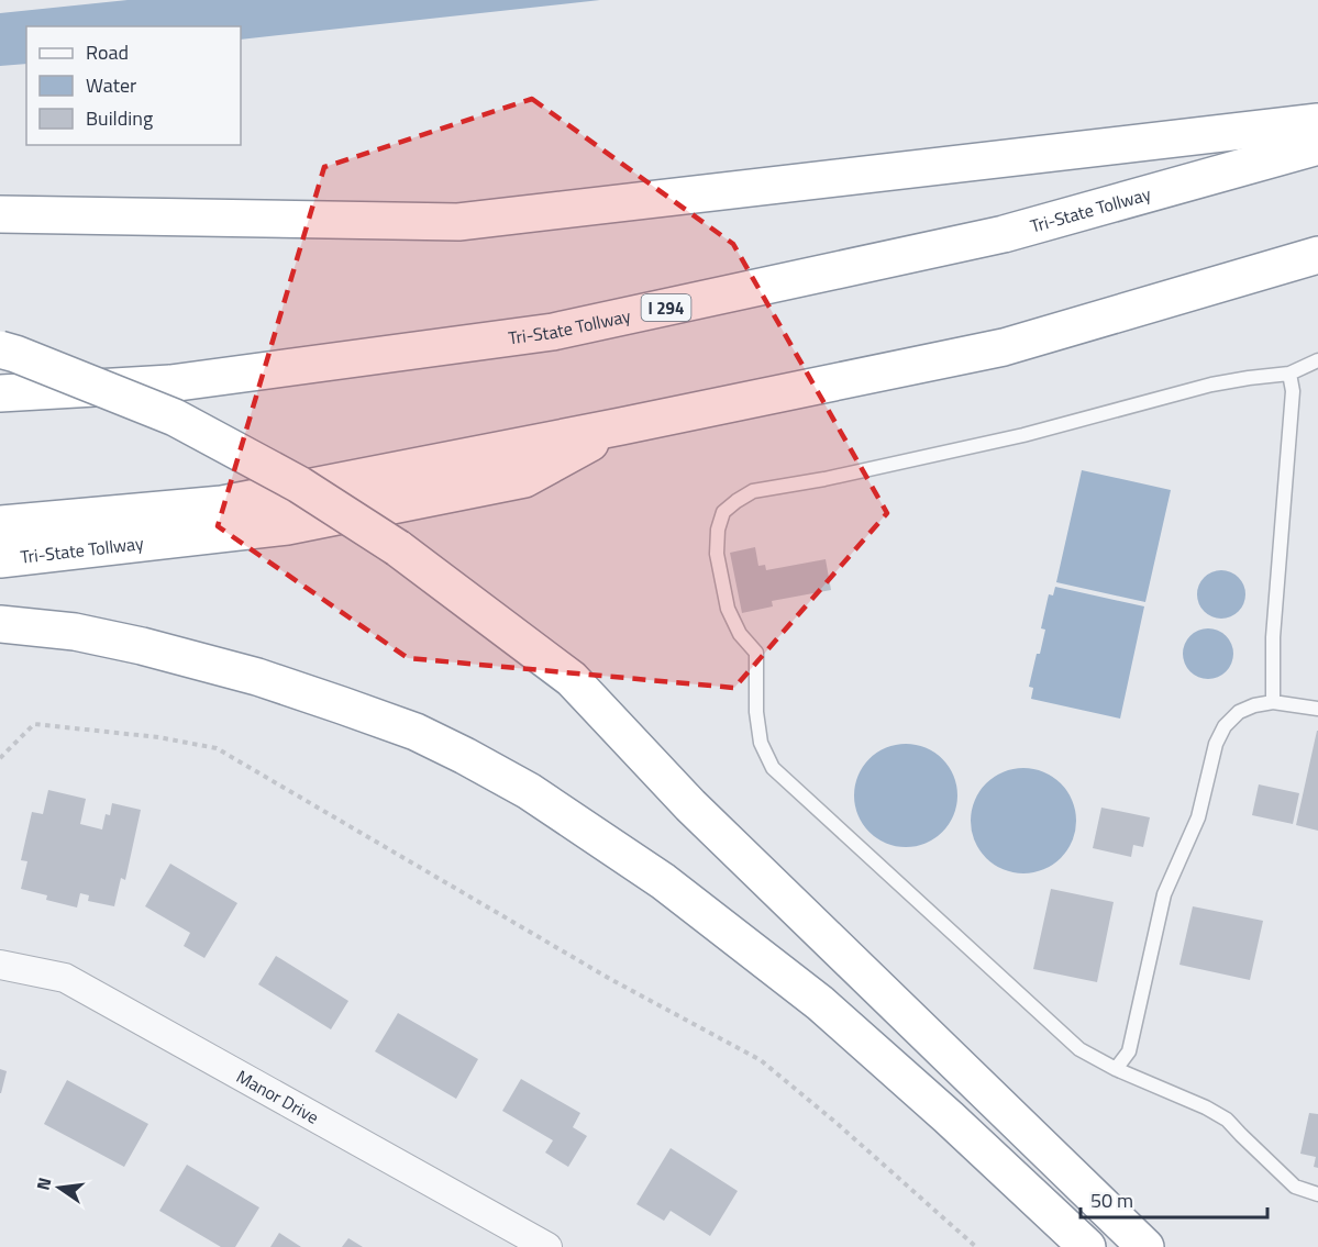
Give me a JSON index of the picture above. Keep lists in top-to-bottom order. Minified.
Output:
{"streets":{"highway":["Tri-State Tollway","I 294"],"street":["Manor Drive"]},"legend":["Road","Water","Building"],"scale_bar":"50 m","north":"left"}
